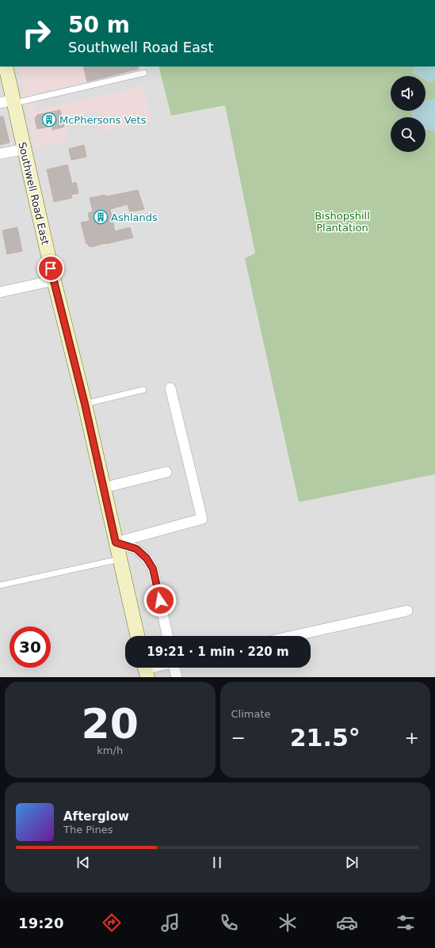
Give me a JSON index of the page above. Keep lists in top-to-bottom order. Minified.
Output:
{"streets":{"main road":["Southwell Road East"]},"parks":["Bishopshill Plantation"],"places":{"building":["McPhersons Vets","Ashlands"]},"page":{"turn":["50 m","Southwell Road East"],"limit":"30","trip":"19:21 · 1 min · 220 m","tile":[["20","km/h"],"Climate"],"heat":["−","21.5°","+"],"song":["Afterglow","The Pines"],"tabs":"19:20"}}
